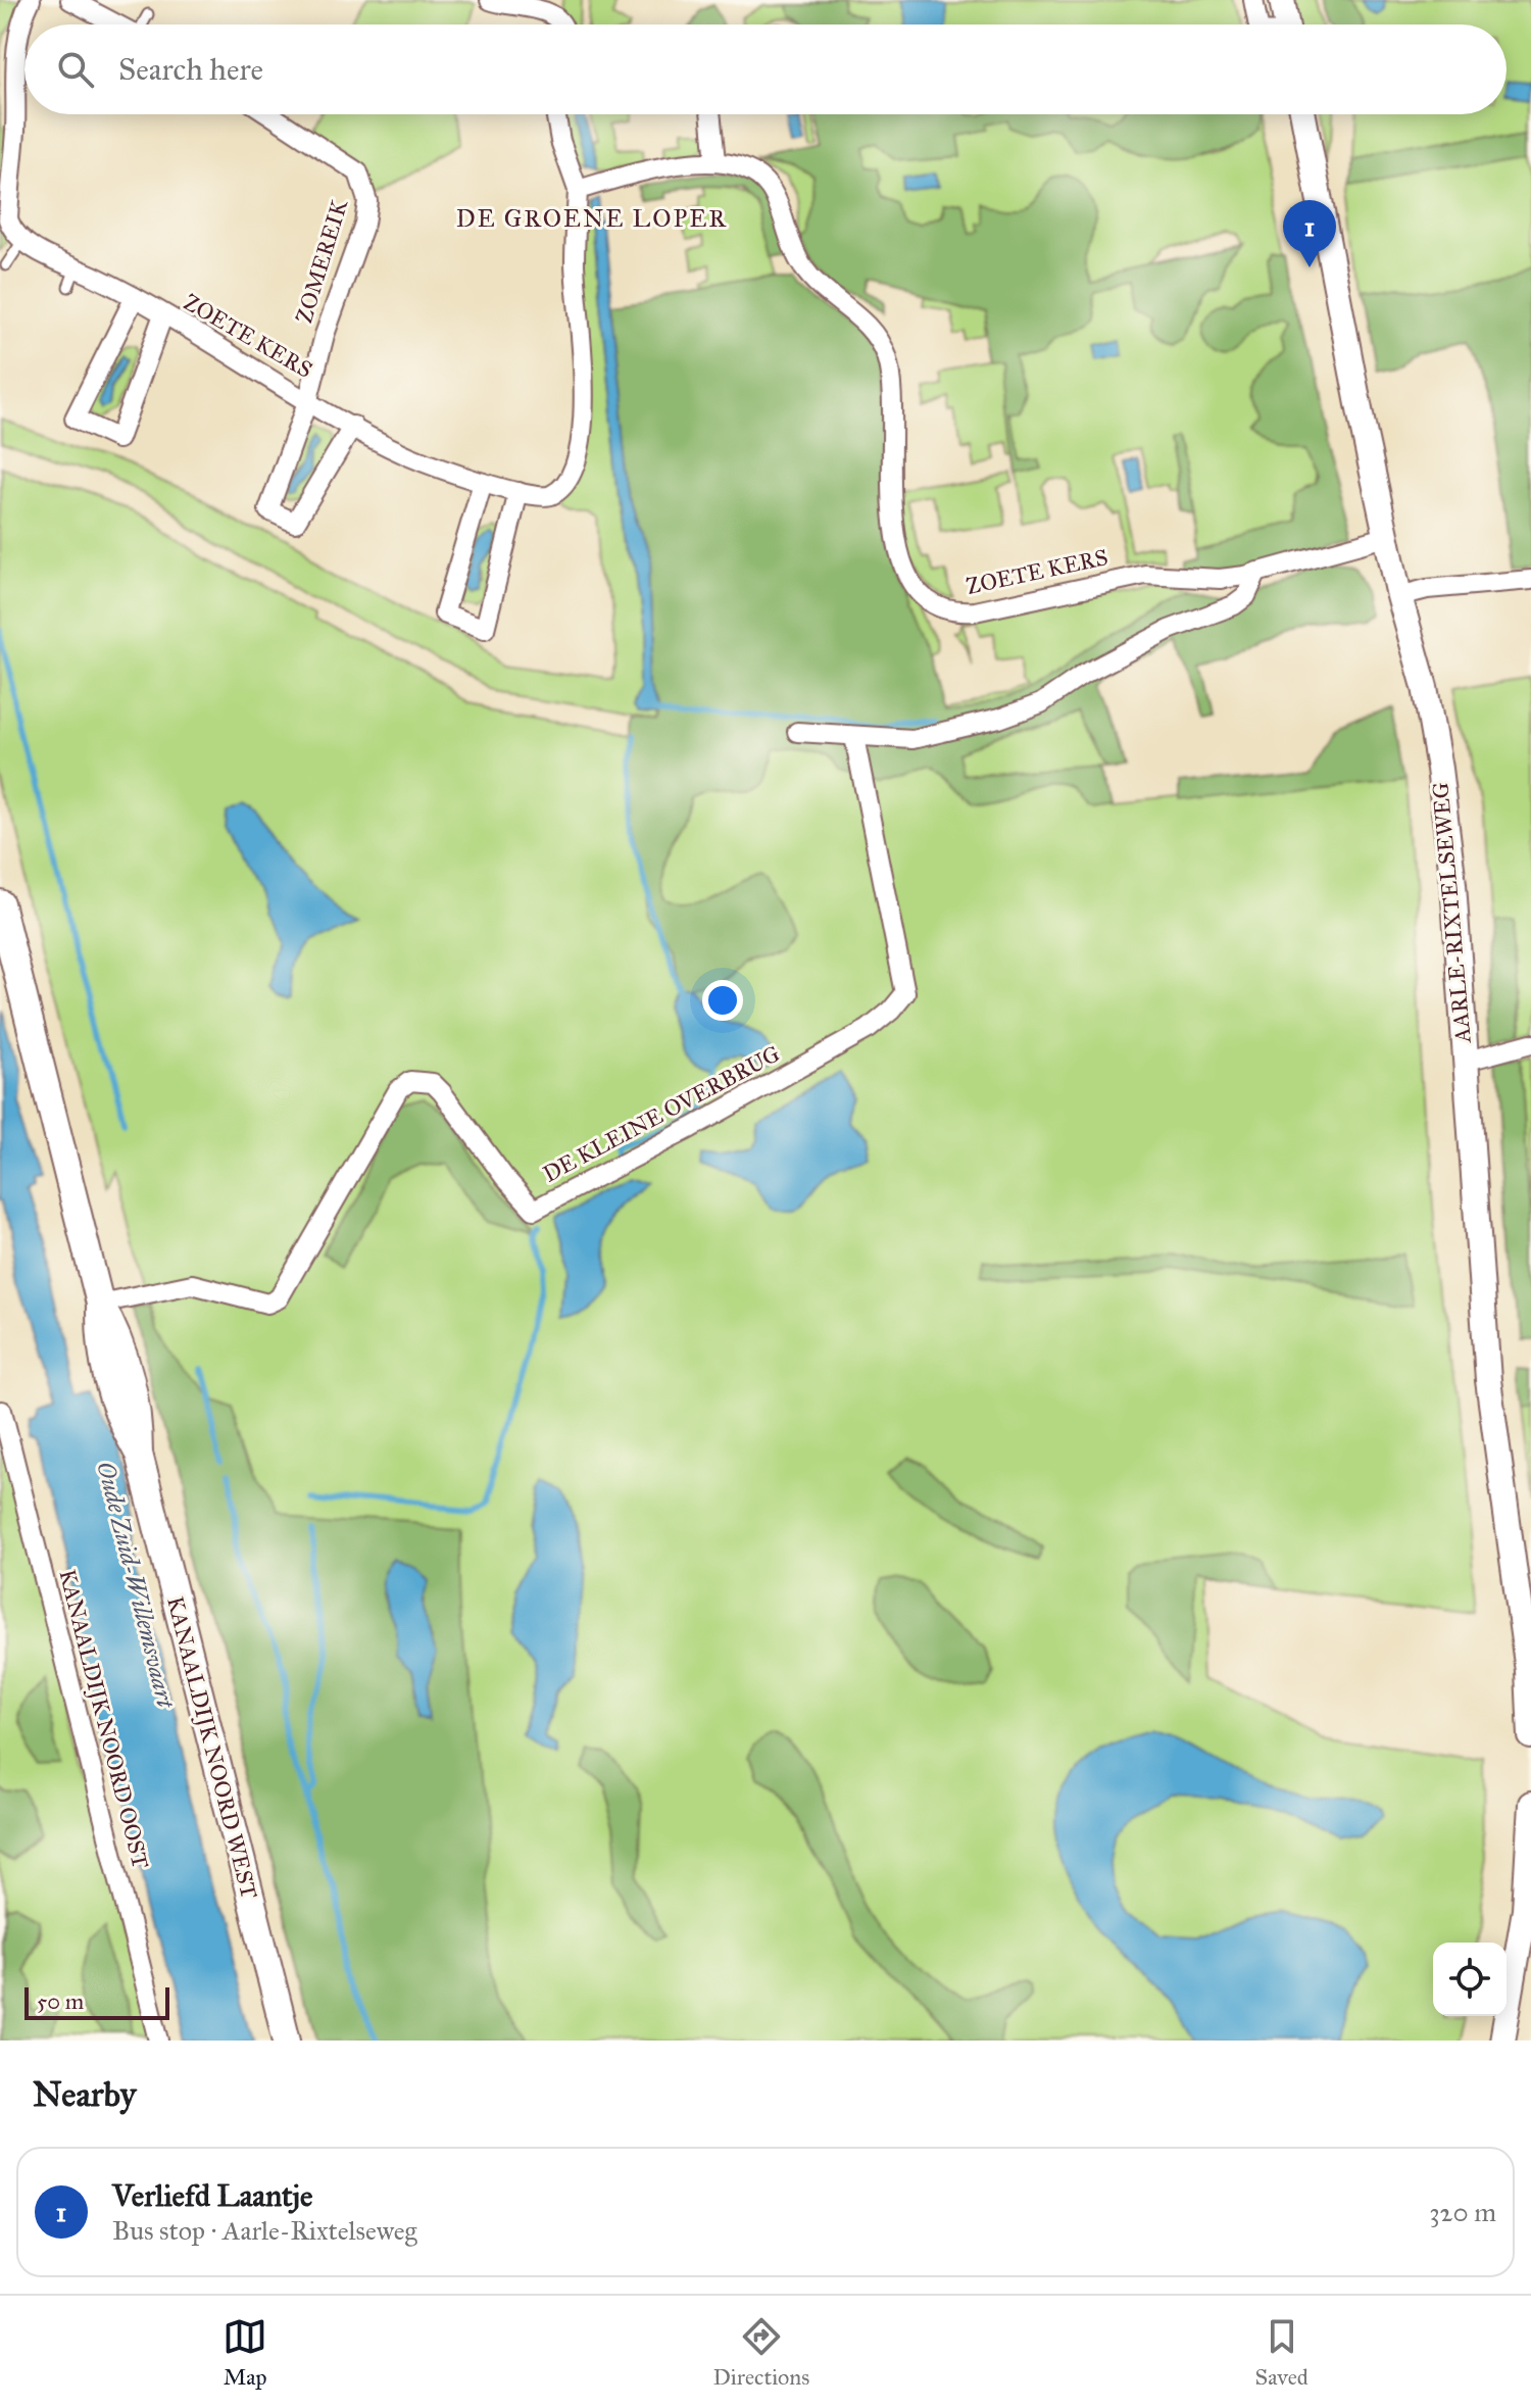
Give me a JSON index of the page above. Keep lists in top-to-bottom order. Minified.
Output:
{"streets":{"main road":["KANAALDIJK NOORD WEST"],"street":["ZOMEREIK","ZOETE KERS","AARLE-RIXTELSEWEG","DE KLEINE OVERBRUG","KANAALDIJK NOORD OOST"]},"crossings":[["ZOMEREIK","ZOETE KERS"],["ZOETE KERS","AARLE-RIXTELSEWEG"],["DE KLEINE OVERBRUG","KANAALDIJK NOORD WEST"]],"districts":["DE GROENE LOPER"],"water":["Oude Zuid-Willemsvaart"],"scale_bar":"50 m","page":{"search":"Search here","pins":"1","scale":"50 m","heading":"Nearby","list":[{"mark":"1","name":"Verliefd Laantje","note":"Bus stop · Aarle-Rixtelseweg","value":"320 m"}],"nav":["Map","Directions","Saved"]}}
